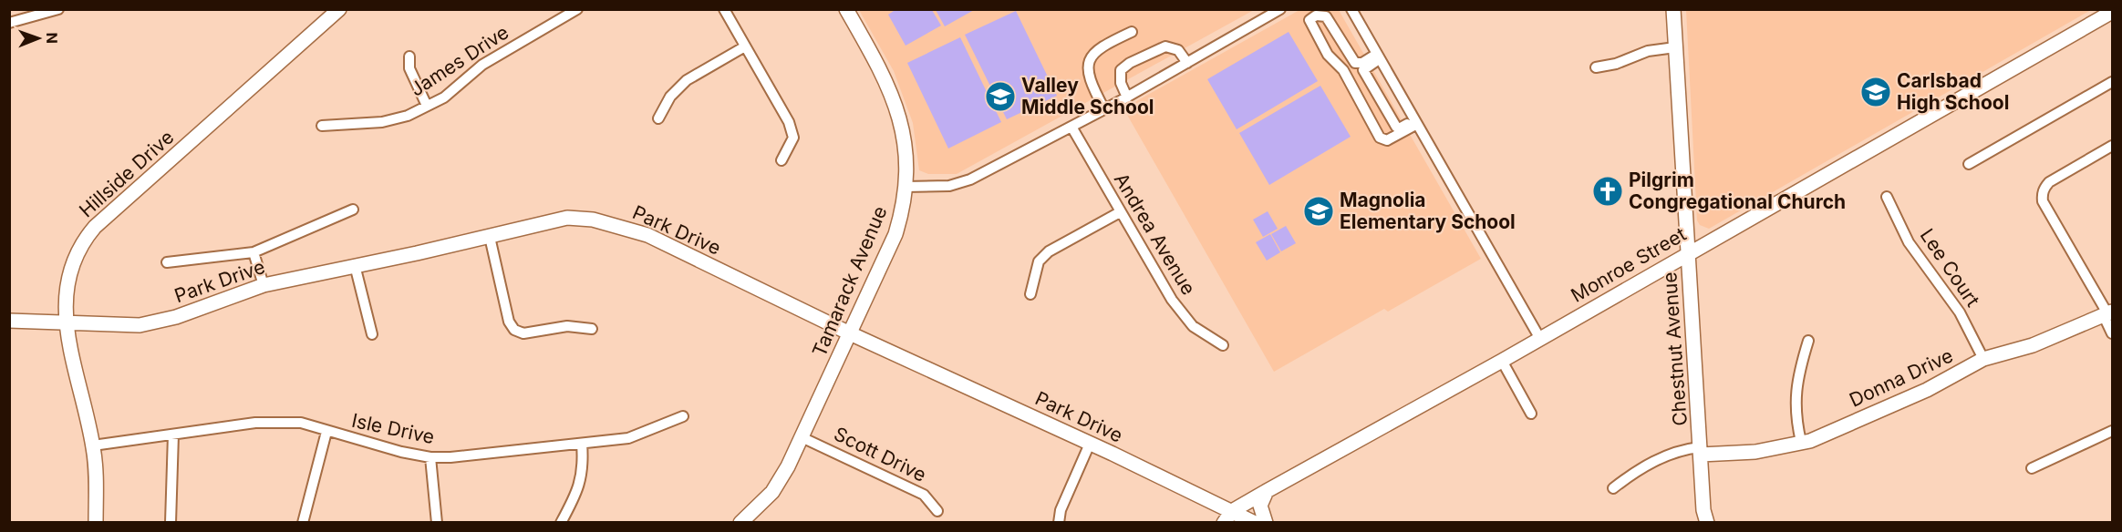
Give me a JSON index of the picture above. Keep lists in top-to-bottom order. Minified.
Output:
{"streets":{"main road":["Hillside Drive","Park Drive","Monroe Street","Tamarack Avenue","Chestnut Avenue","Donna Drive"],"street":["James Drive","Andrea Avenue","Lee Court","Isle Drive","Scott Drive"]},"crossings":[["Hillside Drive","Park Drive"],["Hillside Drive","Isle Drive"],["Park Drive","Monroe Street"],["Park Drive","Tamarack Avenue"],["Monroe Street","Chestnut Avenue"],["Lee Court","Donna Drive"],["Tamarack Avenue","Scott Drive"],["Chestnut Avenue","Donna Drive"]],"places":{"school or university":["Carlsbad High School","Valley Middle School","Magnolia Elementary School"],"church":["Pilgrim Congregational Church"]},"north":"right"}
